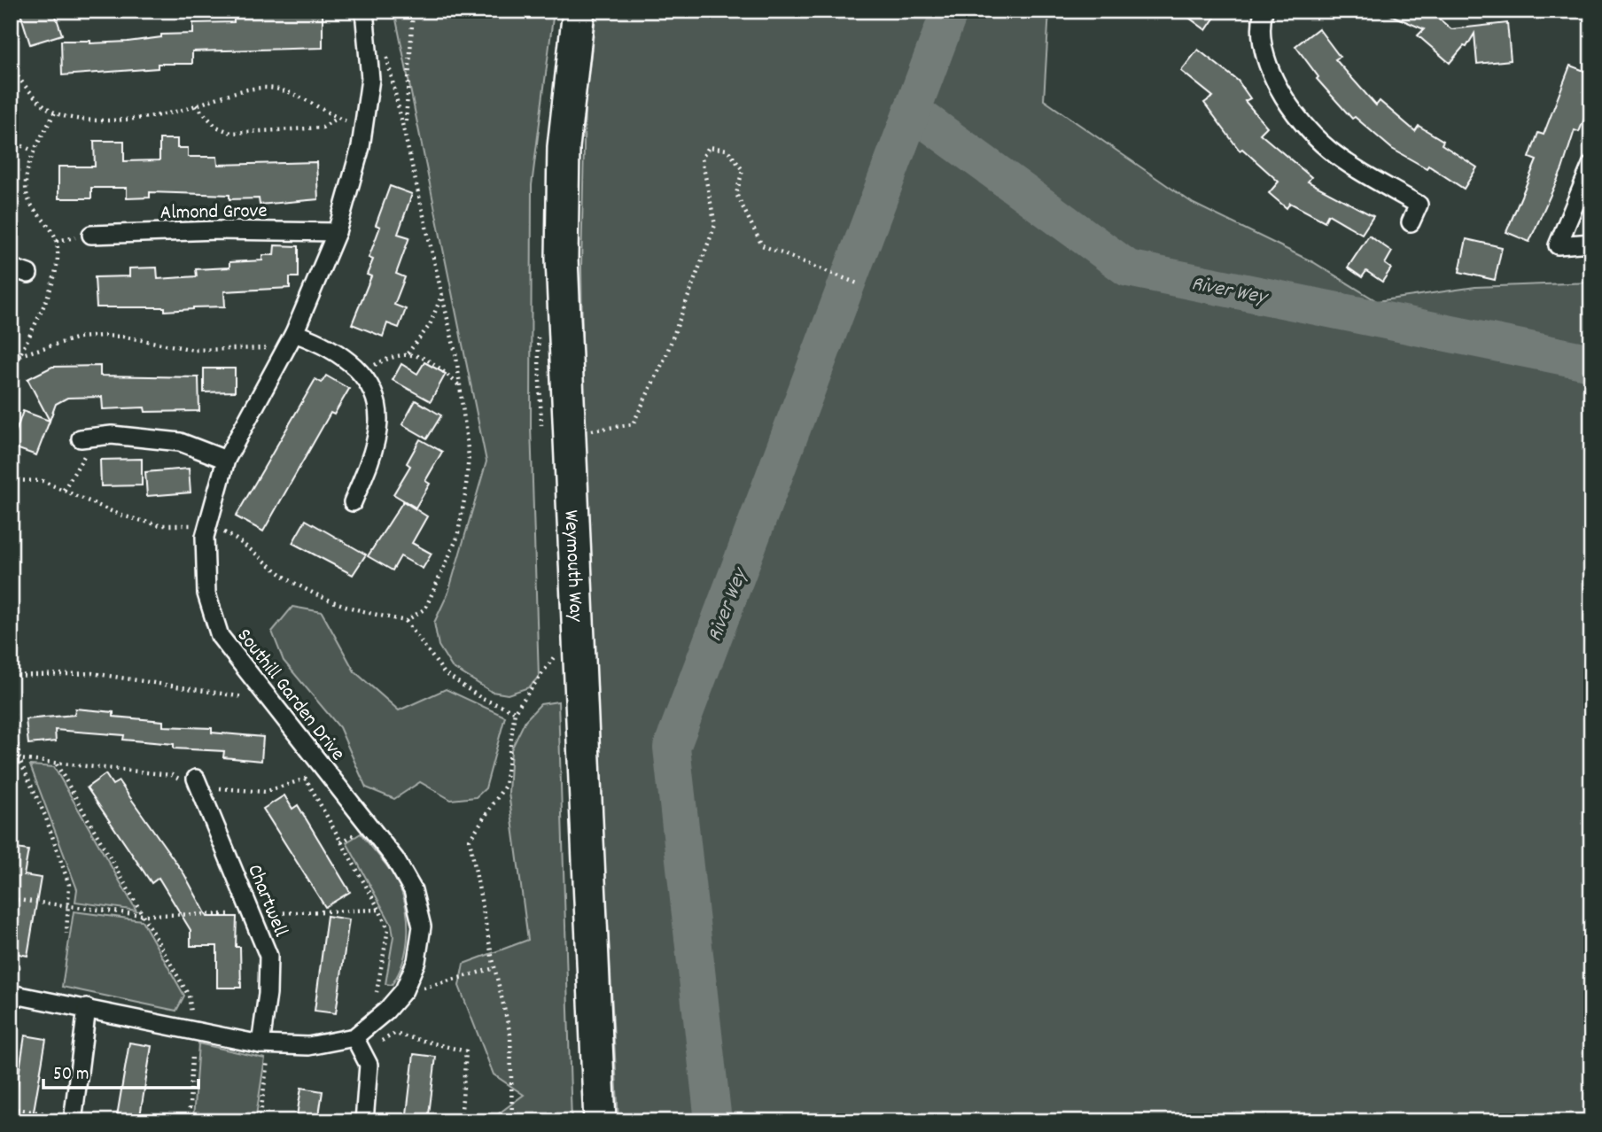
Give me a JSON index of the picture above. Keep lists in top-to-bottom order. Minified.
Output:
{"streets":{"highway":["Weymouth Way"],"street":["Almond Grove","Southill Garden Drive","Chartwell"]},"crossings":[["Almond Grove","Southill Garden Drive"],["Southill Garden Drive","Chartwell"]],"water":["River Wey"],"scale_bar":"50 m"}
